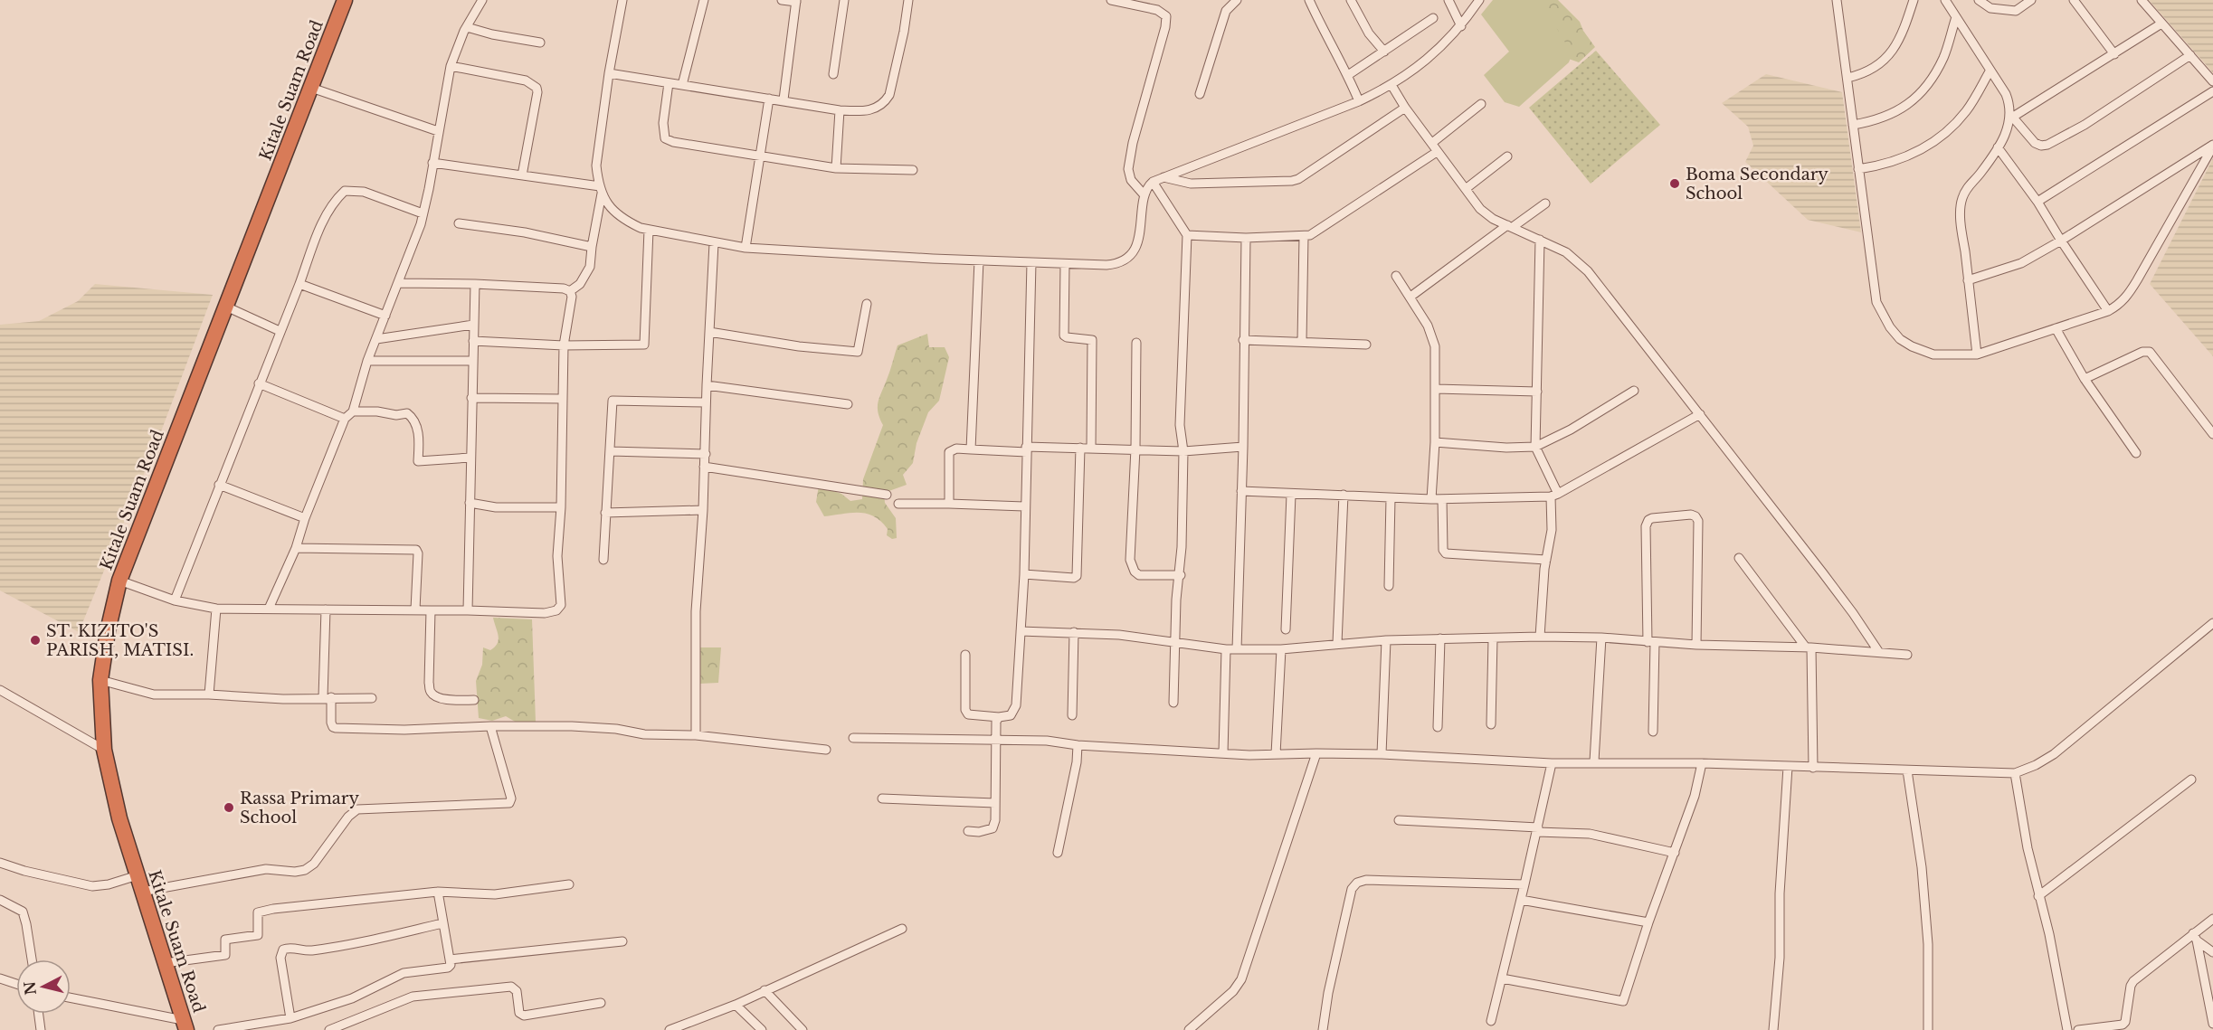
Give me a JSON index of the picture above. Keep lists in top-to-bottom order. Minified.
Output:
{"streets":{"highway":["Kitale Suam Road"]},"places":["Boma Secondary School","ST. KIZITO'S PARISH, MATISI.","Rassa Primary School"],"north":"left"}
